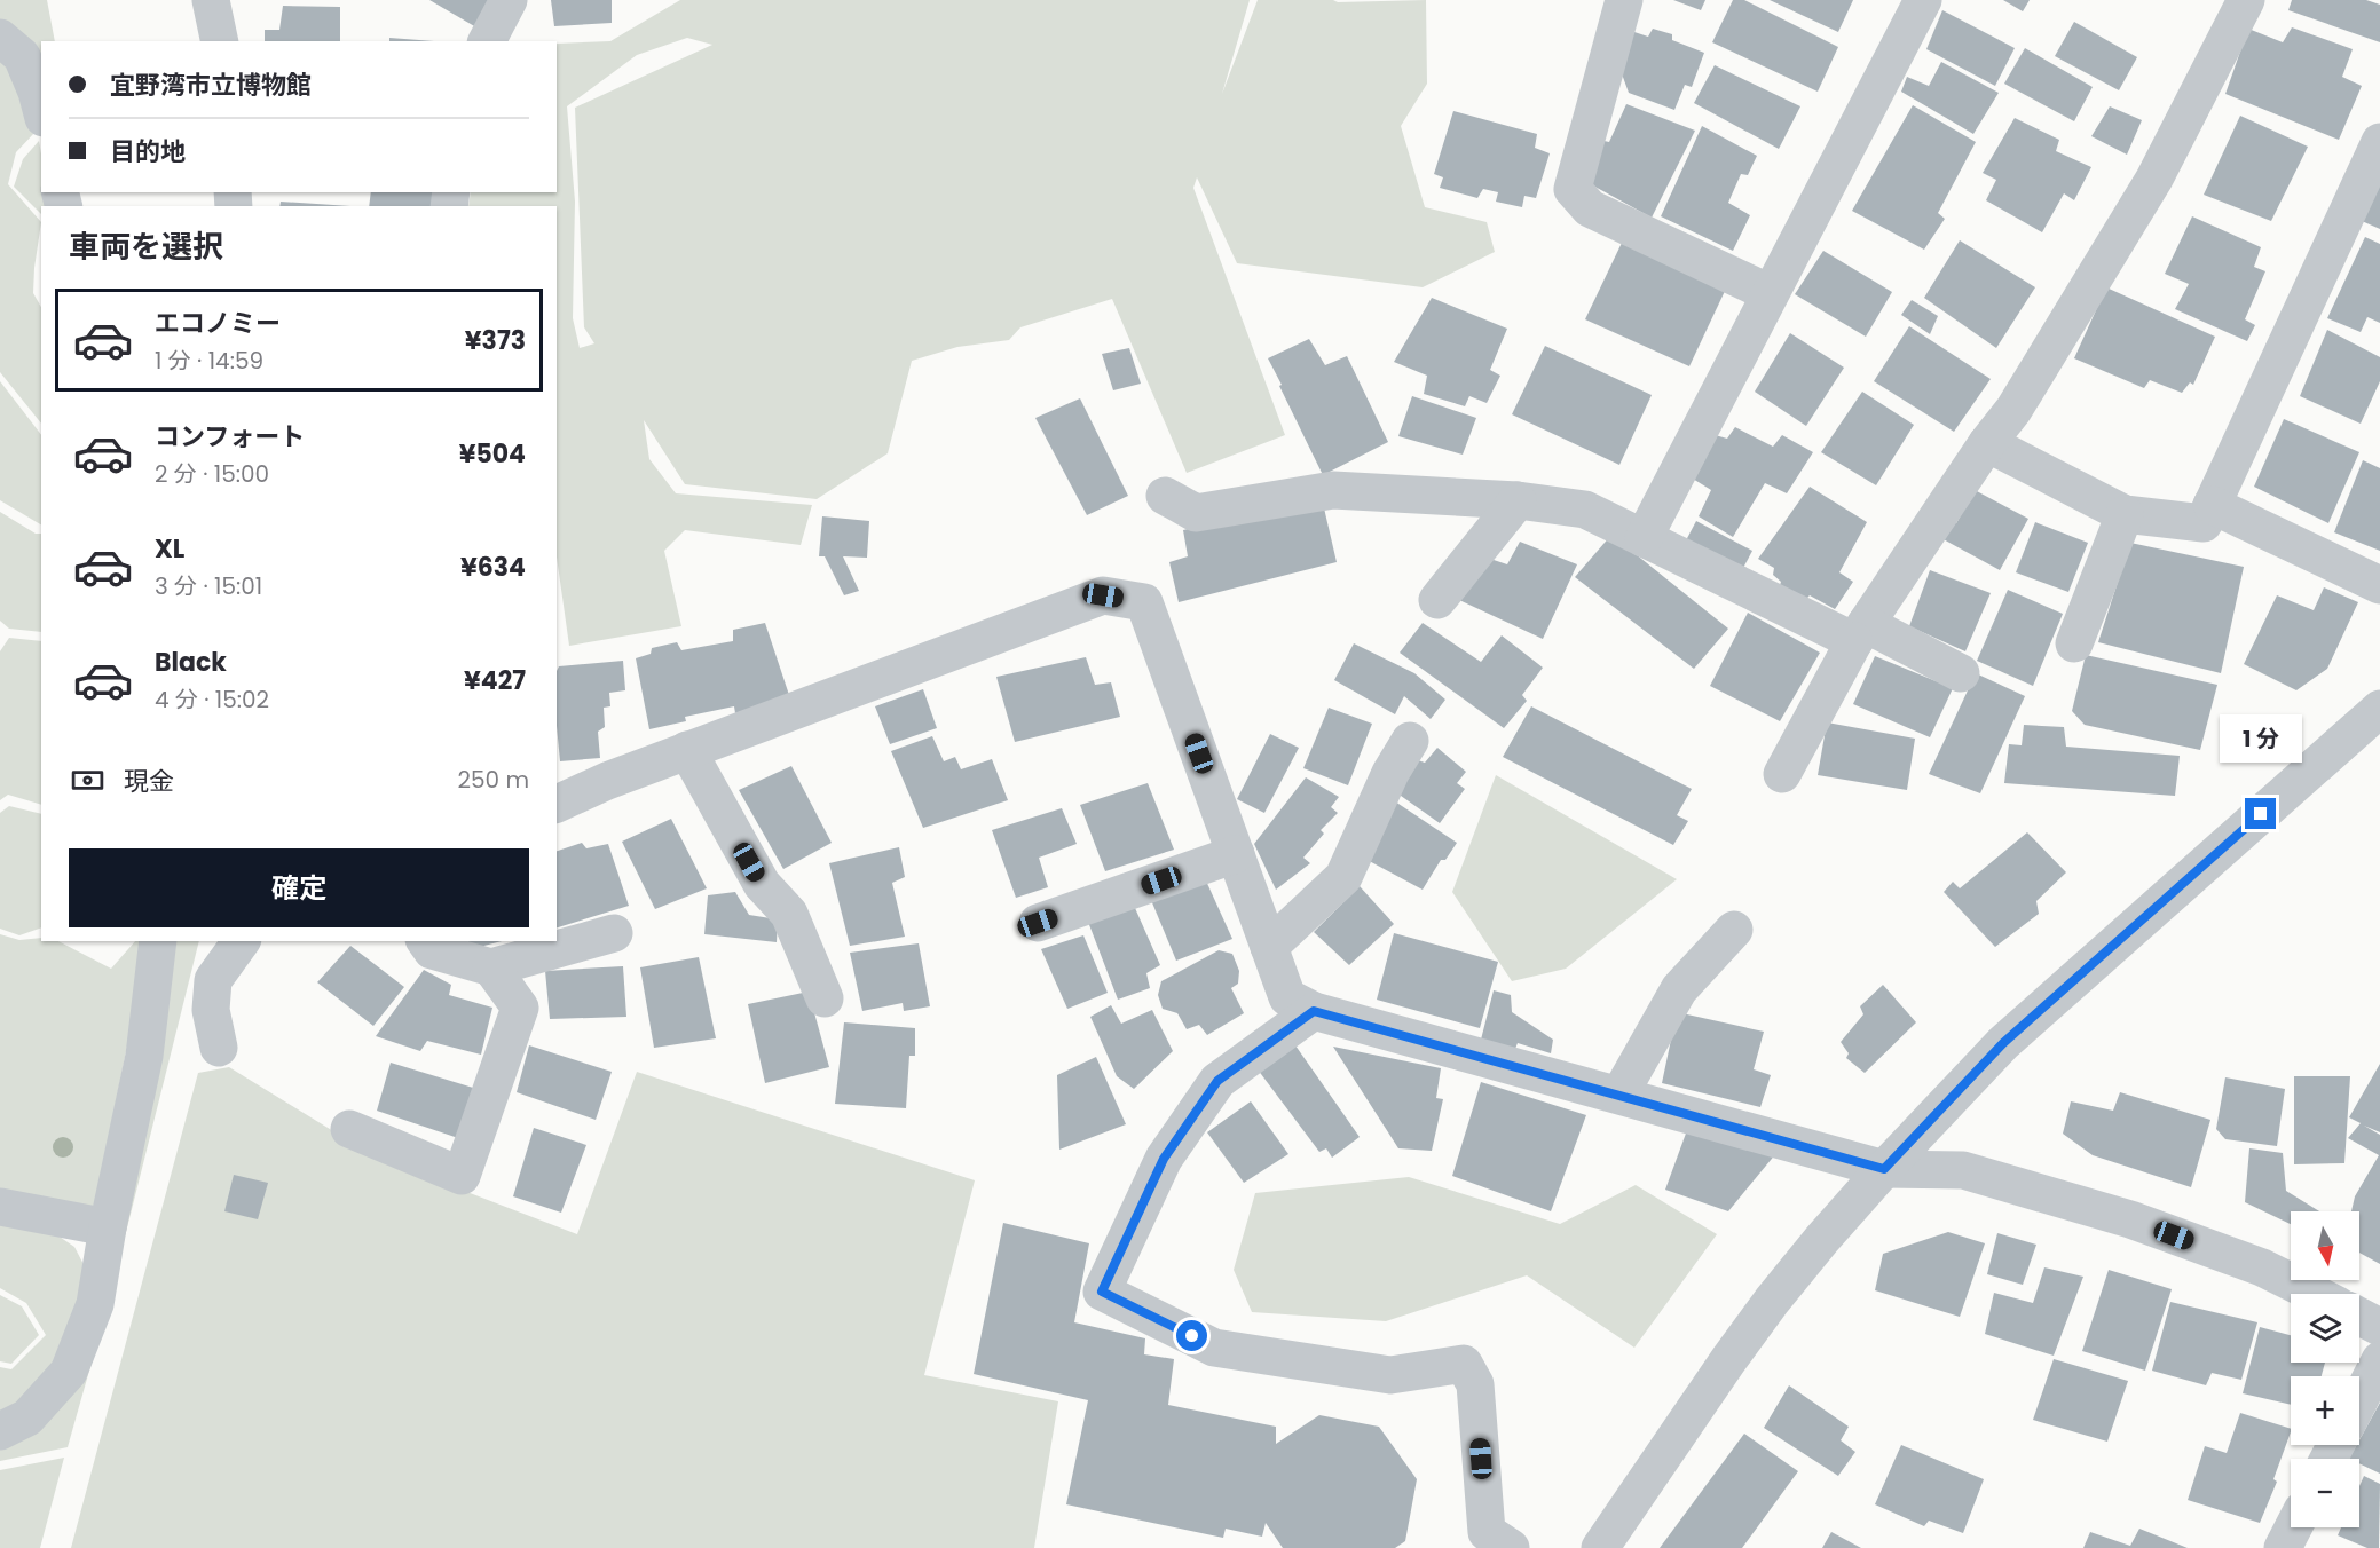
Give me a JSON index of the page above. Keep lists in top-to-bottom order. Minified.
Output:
{"north":"bottom","page":{"banner":["宜野湾市立博物館","目的地"],"heading":"車両を選択","list":[{"name":"エコノミー","note":"1 分 · 14:59","value":"¥373"},{"name":"コンフォート","note":"2 分 · 15:00","value":"¥504"},{"name":"XL","note":"3 分 · 15:01","value":"¥634"},{"name":"Black","note":"4 分 · 15:02","value":"¥427"}],"bubble":"1 分","pay":["現金","250 m"],"buttons":"確定","map_buttons":["+","−"]}}
